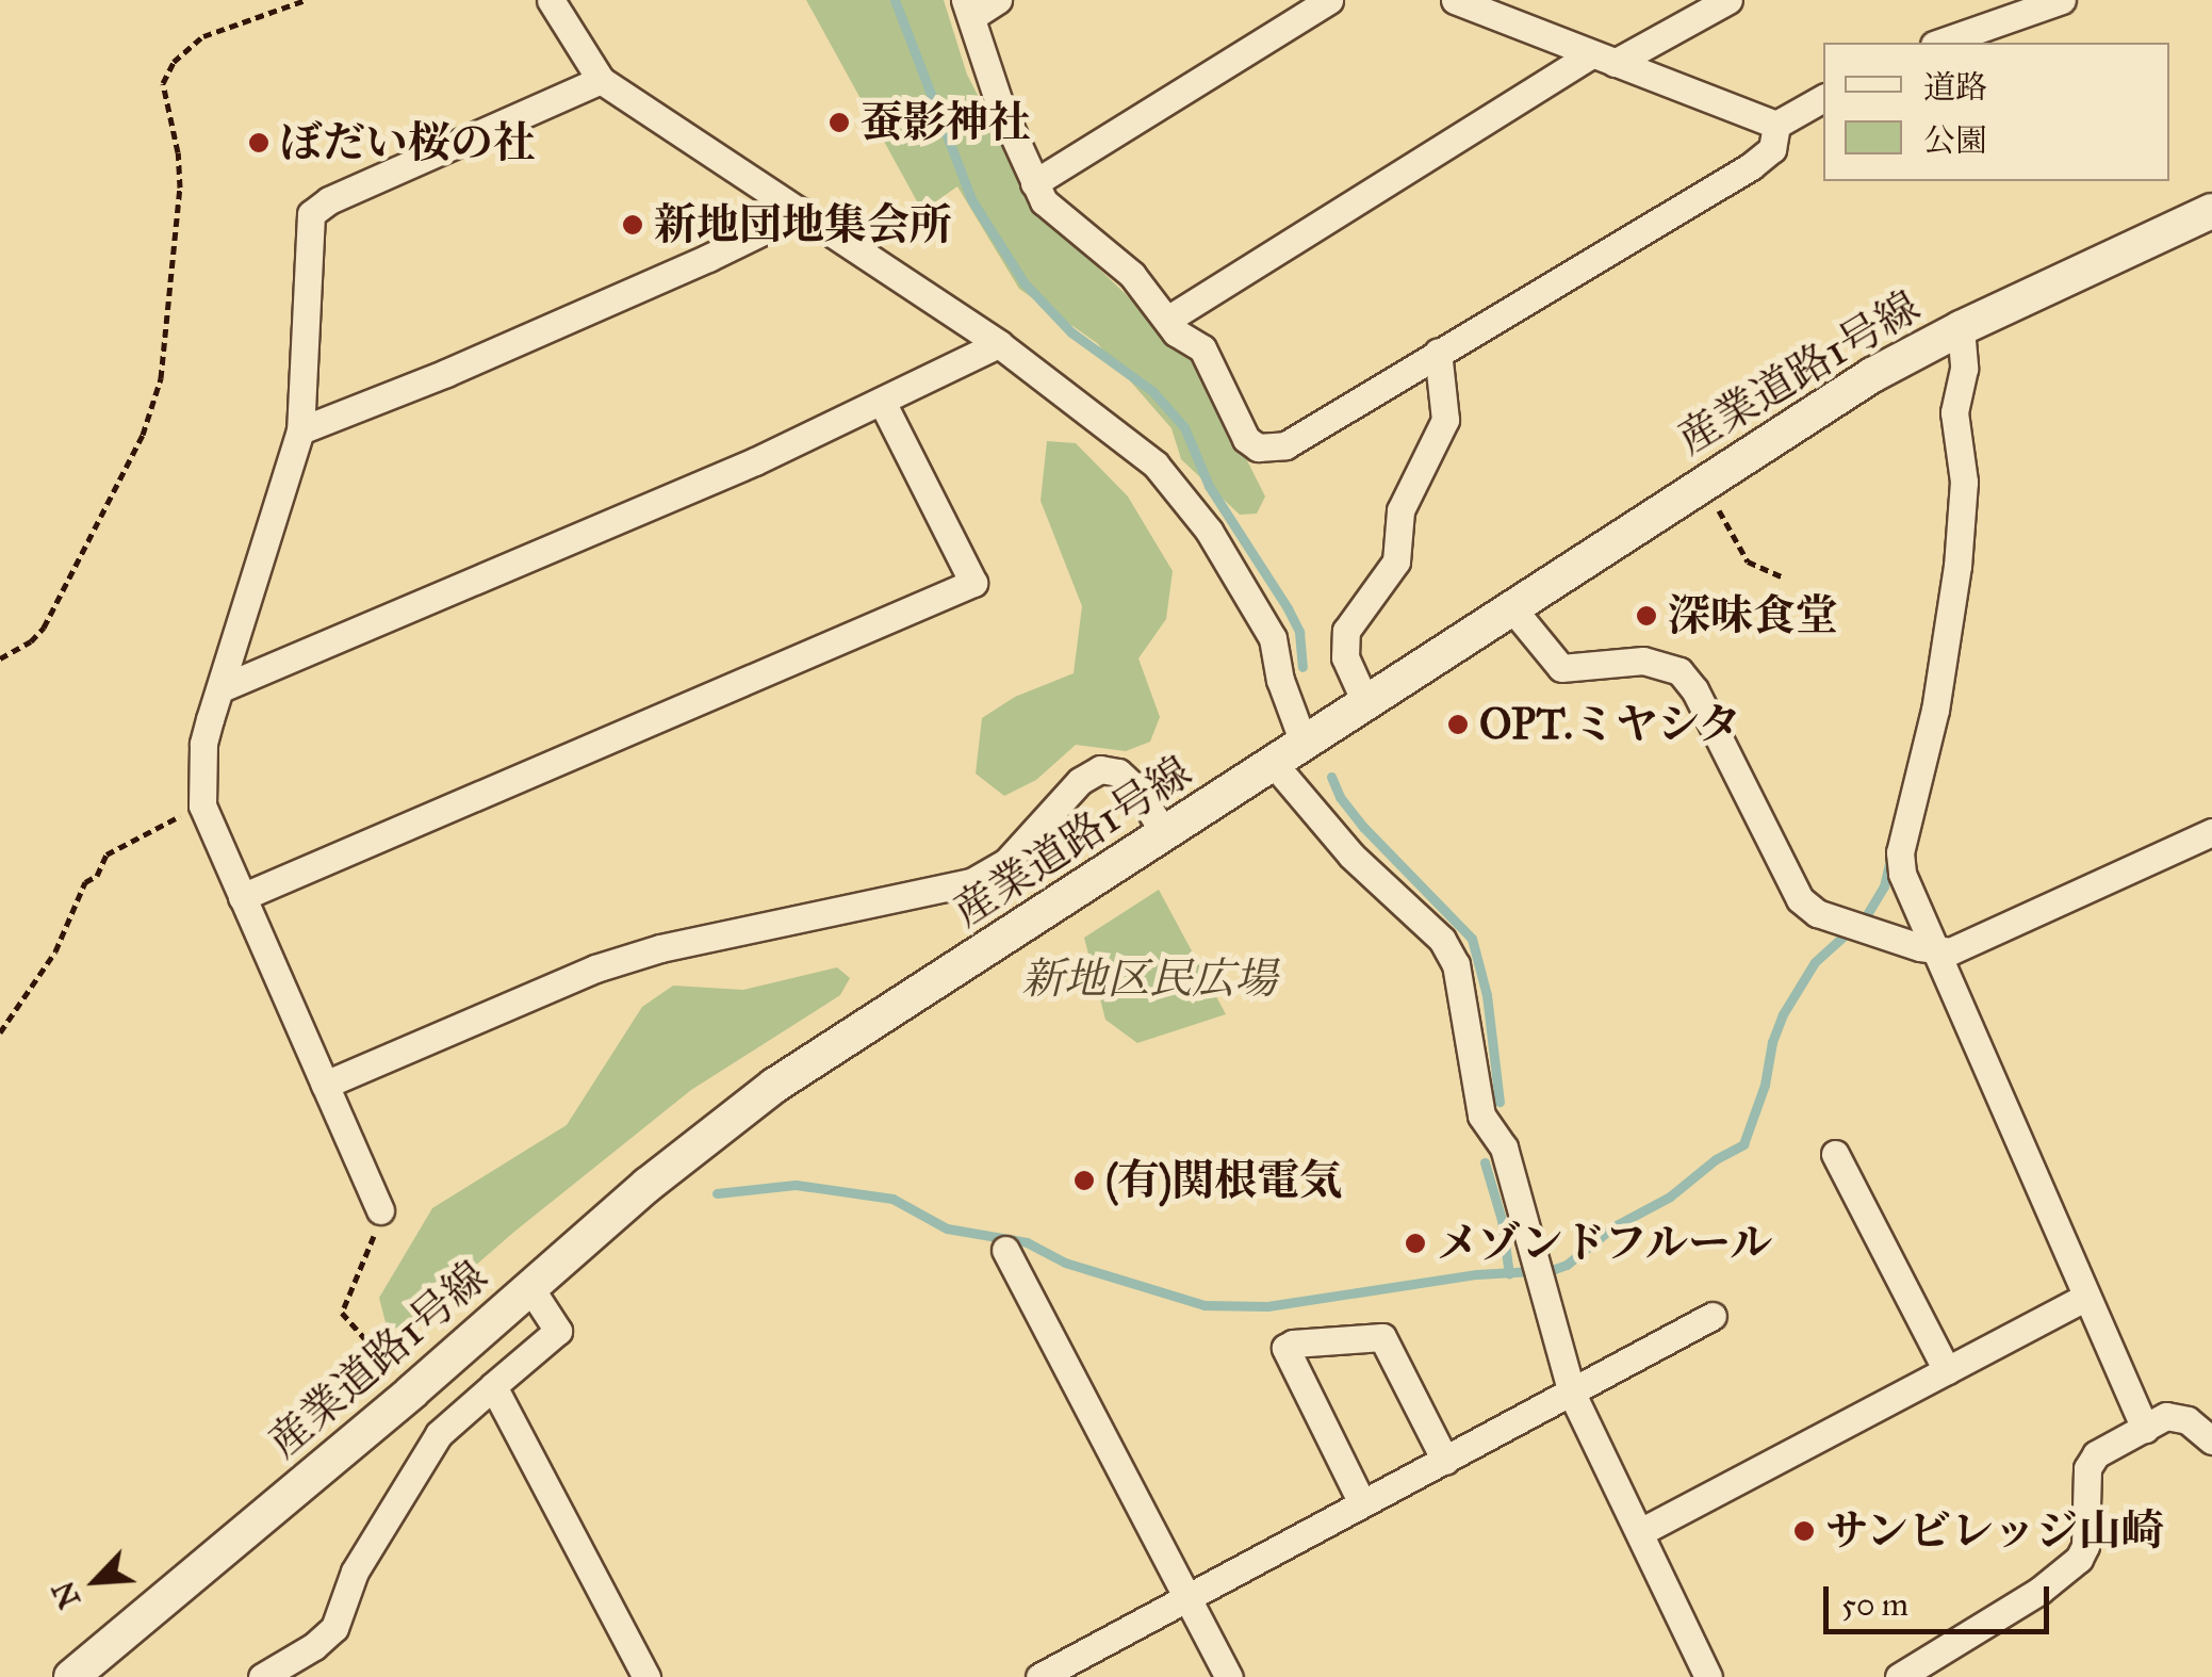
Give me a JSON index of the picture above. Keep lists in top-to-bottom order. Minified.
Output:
{"streets":{"street":["産業道路1号線"]},"parks":["新地区民広場"],"places":["蚕影神社","ぼだい桜の社","新地団地集会所","深味食堂","OPT.ミヤシタ","(有)関根電気","メゾンドフルール","サンビレッジ山崎"],"legend":["道路","公園"],"scale_bar":"50 m","north":"bottom left"}
